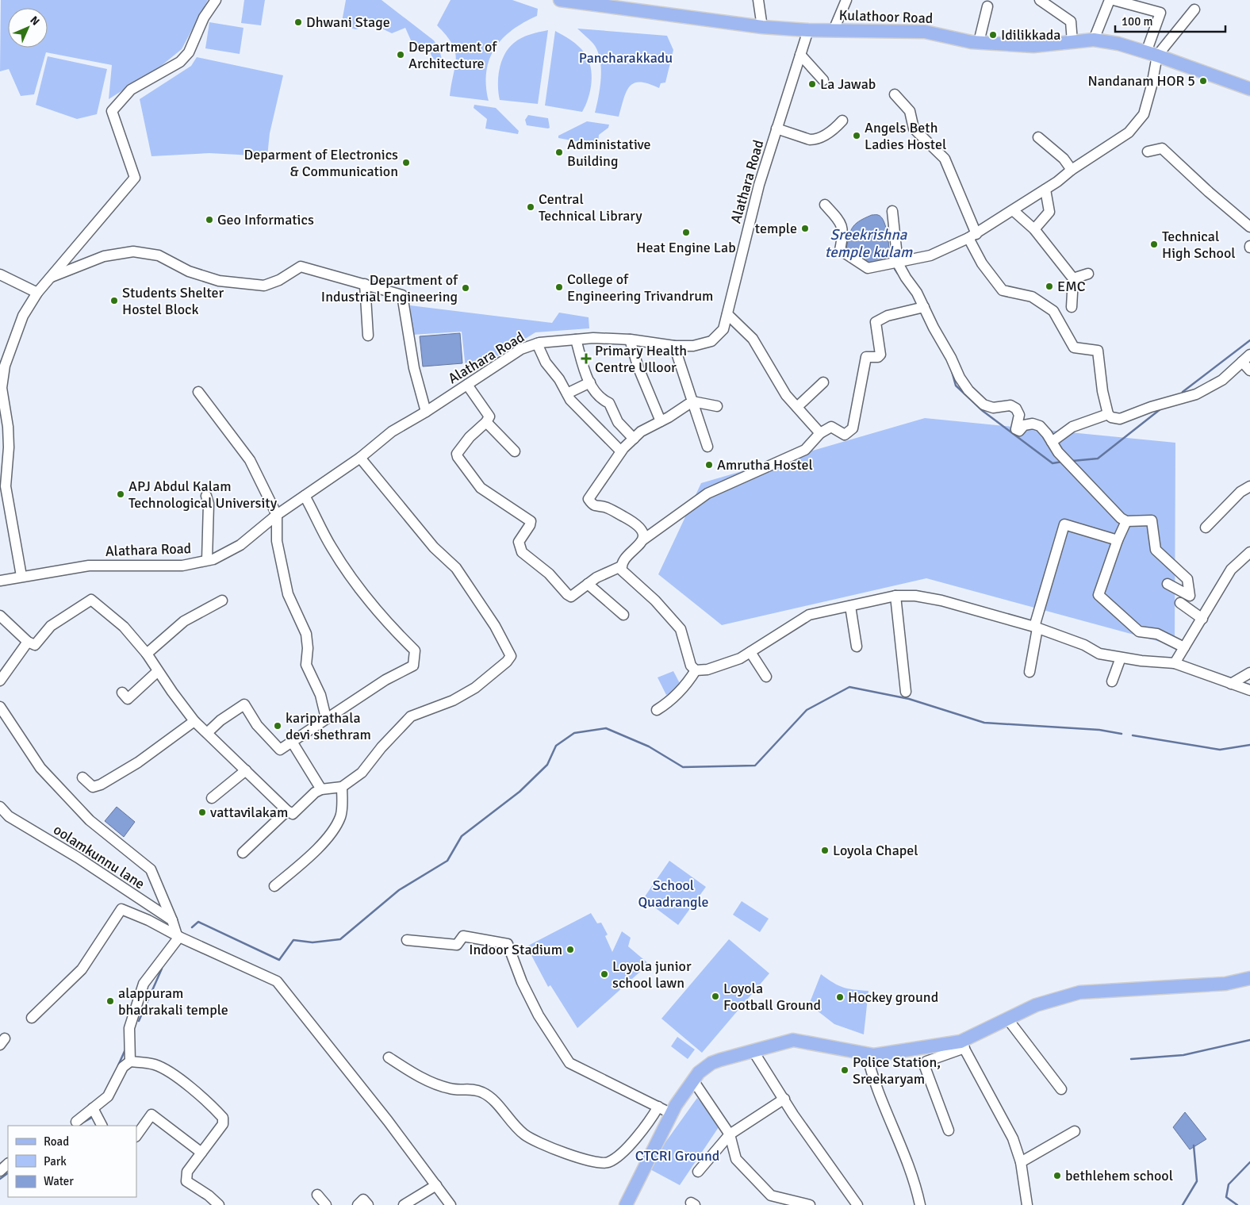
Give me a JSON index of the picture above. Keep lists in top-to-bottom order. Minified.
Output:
{"streets":{"main road":["Kulathoor Road"],"street":["Alathara Road","oolamkunnu lane"]},"crossings":[["Kulathoor Road","Alathara Road"]],"water":["Sreekrishna temple kulam"],"parks":["Pancharakkadu","School Quadrangle","CTCRI Ground"],"places":{"other":["Dhwani Stage","Idilikkada","Department of Architecture","Nandanam HOR 5","La Jawab","Angels Beth Ladies Hostel","Administative Building","Deparment of Electronics & Communication","Central Technical Library","Geo Informatics","temple","Heat Engine Lab","Technical High School","EMC","College of Engineering Trivandrum","Department of Industrial Engineering","Students Shelter Hostel Block","Amrutha Hostel","APJ Abdul Kalam Technological University","kariprathala devi shethram","vattavilakam","Loyola Chapel","Indoor Stadium","Loyola junior school lawn","Loyola Football Ground","Hockey ground","alappuram bhadrakali temple","Police Station, Sreekaryam","bethlehem school"],"health":["Primary Health Centre Ulloor"]},"legend":["Road","Park","Water"],"scale_bar":"100 m","north":"top right"}
